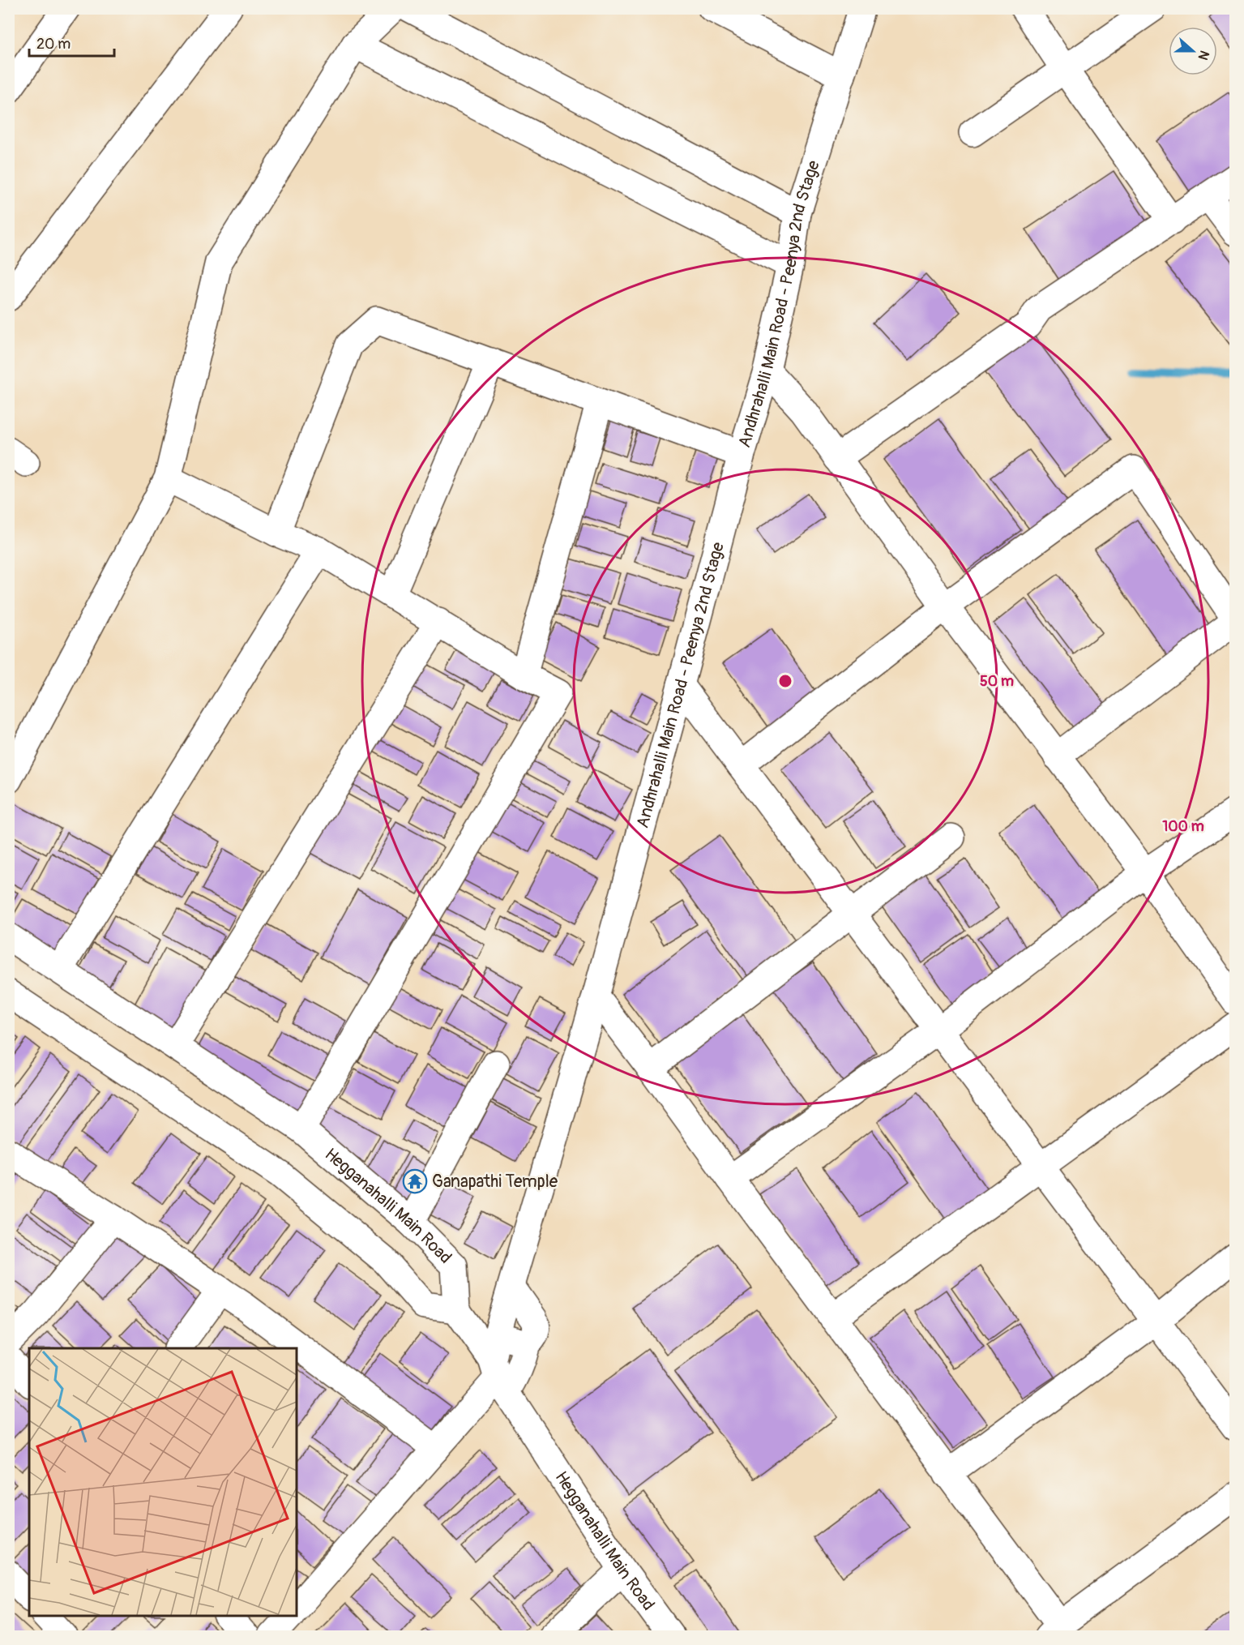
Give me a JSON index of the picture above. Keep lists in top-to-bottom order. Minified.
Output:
{"streets":{"street":["Andhrahalli Main Road - Peenya 2nd Stage","Hegganahalli Main Road"]},"crossings":[["Andhrahalli Main Road - Peenya 2nd Stage","Hegganahalli Main Road"]],"places":{"temple":["Ganapathi Temple"]},"scale_bar":"20 m","north":"right","rings":["50 m","100 m"]}
